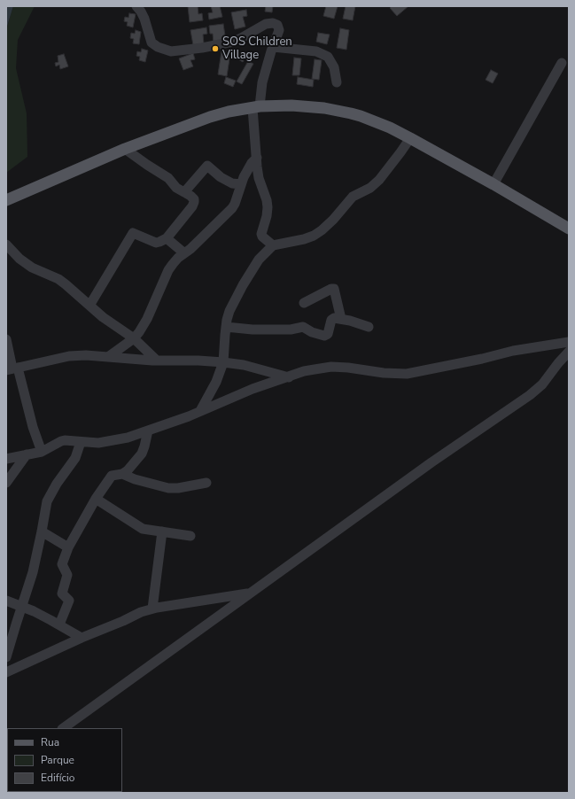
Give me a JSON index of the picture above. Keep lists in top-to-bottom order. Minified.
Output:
{"places":["SOS Children Village"],"legend":["Rua","Parque","Edifício"]}
